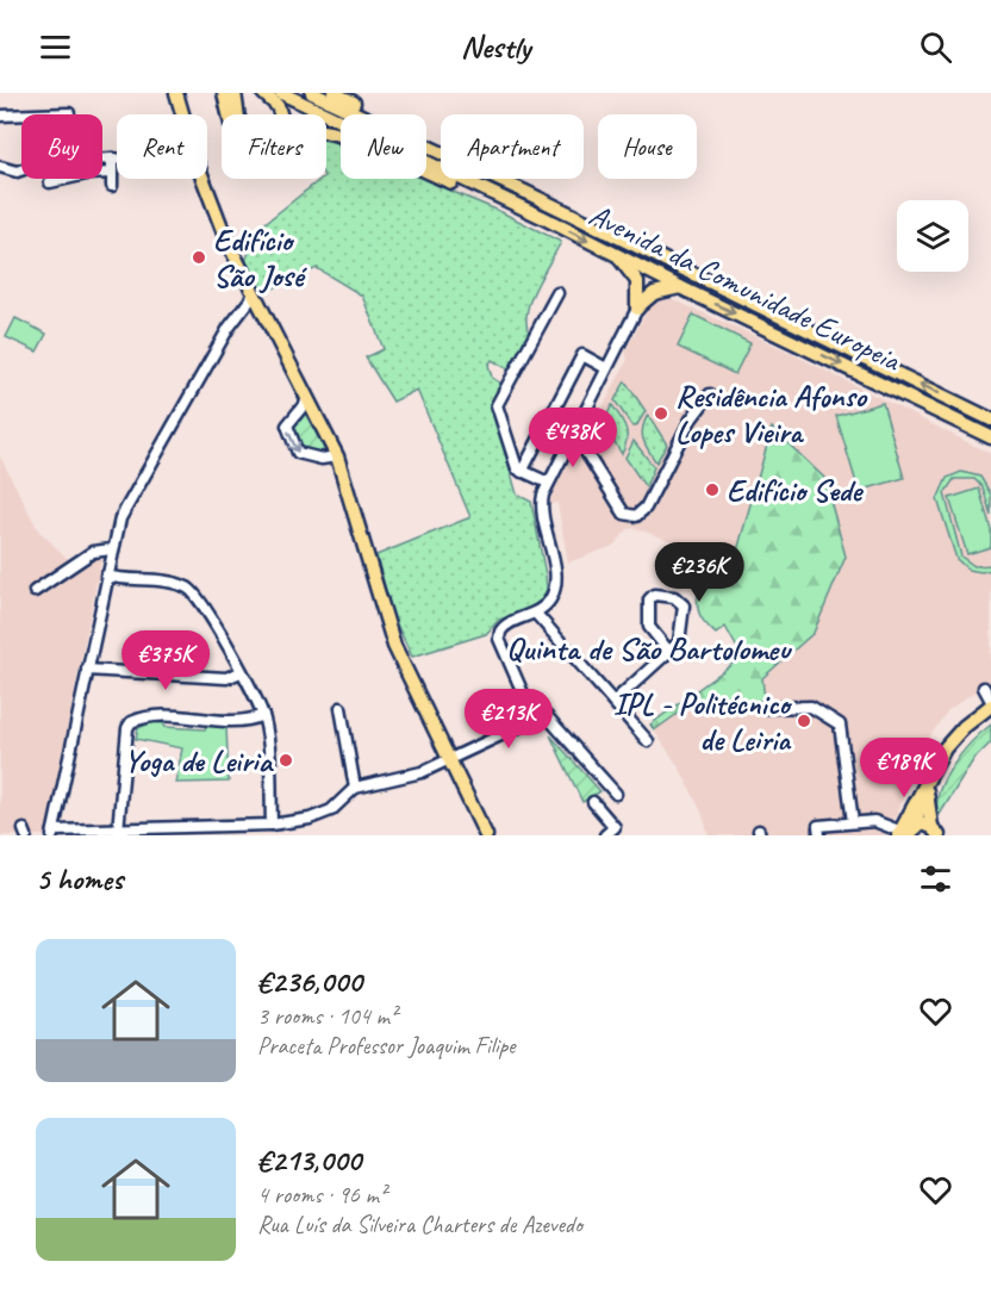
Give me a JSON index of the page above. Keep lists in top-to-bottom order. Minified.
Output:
{"streets":{"main road":["Avenida da Comunidade Europeia"]},"districts":["Quinta de São Bartolomeu"],"places":["Edifício São José","Residência Afonso Lopes Vieira","Edifício Sede","IPL - Politécnico de Leiria","Yoga de Leiria"],"page":{"header":"Nestly","chip":["Buy","Rent","Filters","New","Apartment","House"],"price":["€438K","€236K","€375K","€213K","€189K"],"heading":"5 homes","list":[{"name":"€236,000","note":"3 rooms · 104 m² · Praceta Professor Joaquim Filipe"},{"name":"€213,000","note":"4 rooms · 96 m² · Rua Luís da Silveira Charters de Azevedo"}]}}
